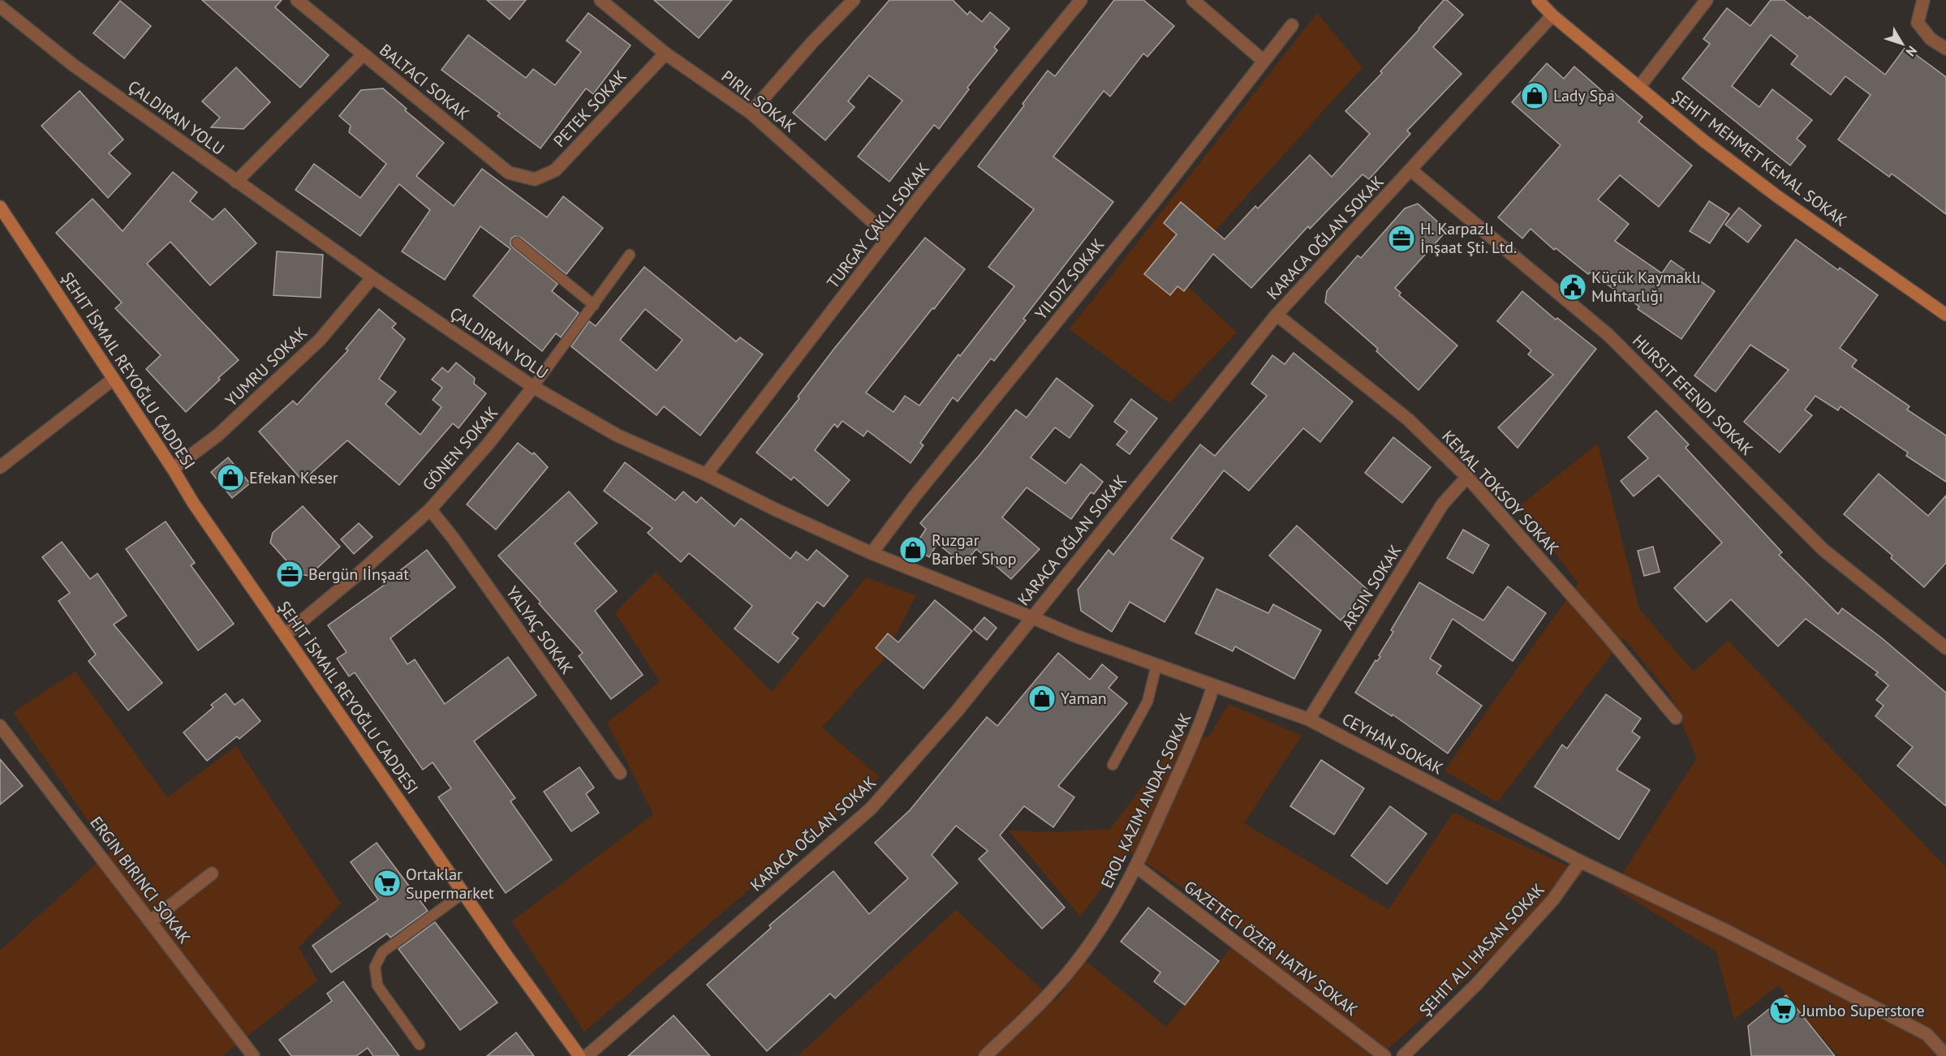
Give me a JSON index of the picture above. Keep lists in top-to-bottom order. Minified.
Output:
{"streets":{"street":["PETEK SOKAK","ŞEHIT MEHMET KEMAL SOKAK","KARACA OĞLAN SOKAK","YUMRU SOKAK","ŞEHIT İSMAIL REYOĞLU CADDESI","GÖNEN SOKAK","KEMAL TOKSOY SOKAK","YALYAÇ SOKAK","CEYHAN SOKAK","ERGIN BIRINCI SOKAK","GAZETECI ÖZER HATAY SOKAK","ŞEHIT ALI HASAN SOKAK"]},"crossings":[["ŞEHIT MEHMET KEMAL SOKAK","KARACA OĞLAN SOKAK"],["KARACA OĞLAN SOKAK","KEMAL TOKSOY SOKAK"],["KARACA OĞLAN SOKAK","CEYHAN SOKAK"],["YUMRU SOKAK","ŞEHIT İSMAIL REYOĞLU CADDESI"],["YUMRU SOKAK","CEYHAN SOKAK"],["ŞEHIT İSMAIL REYOĞLU CADDESI","GÖNEN SOKAK"],["GÖNEN SOKAK","YALYAÇ SOKAK"],["GÖNEN SOKAK","CEYHAN SOKAK"],["CEYHAN SOKAK","ŞEHIT ALI HASAN SOKAK"]],"places":{"shop":["Lady Spa","Efekan Keser","Ruzgar Barber Shop","Yaman"],"office":["H. Karpazlı İnşaat Şti. Ltd.","Bergün Iİnşaat"],"public building":["Küçük Kaymaklı Muhtarlığı"],"supermarket":["Ortaklar Supermarket","Jumbo Superstore"]},"north":"bottom right"}
